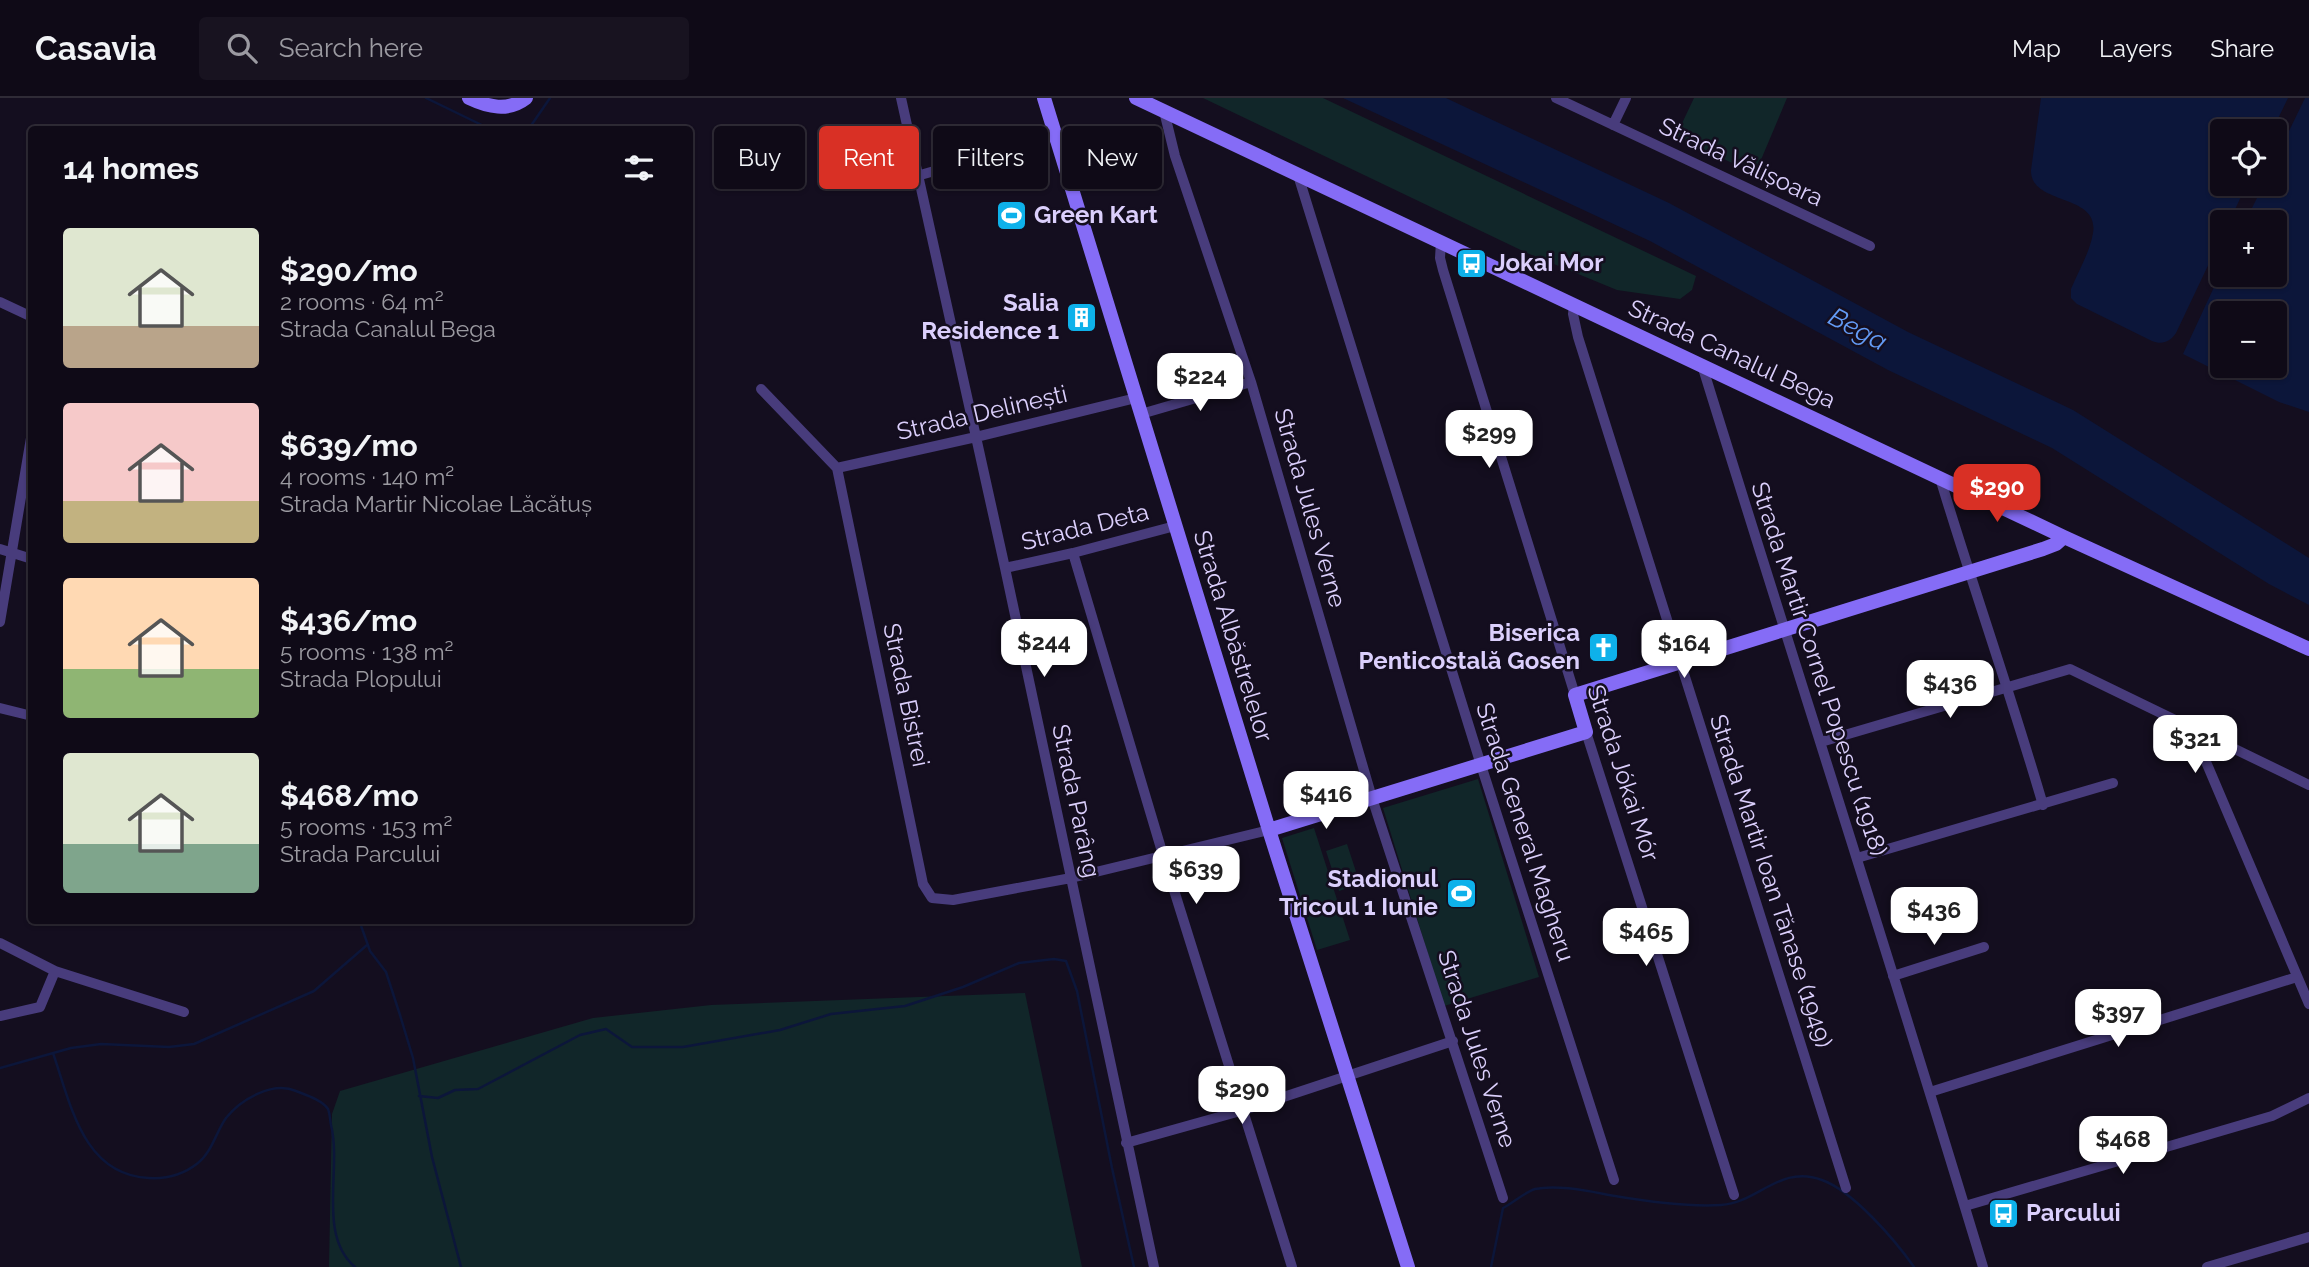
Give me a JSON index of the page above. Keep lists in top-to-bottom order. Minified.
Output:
{"streets":{"street":["Strada Vălișoara","Strada Canalul Bega","Strada Delinești","Strada Jules Verne","Strada Deta","Strada Albăstrelelor","Strada Martir Cornel Popescu (1918)","Strada Bistrei","Strada Jókai Mór","Strada Parâng","Strada General Magheru","Strada Martir Ioan Tănase (1949)"]},"crossings":[["Strada Canalul Bega","Strada Jules Verne"],["Strada Canalul Bega","Strada Martir Cornel Popescu (1918)"],["Strada Canalul Bega","Strada Jókai Mór"],["Strada Canalul Bega","Strada General Magheru"],["Strada Canalul Bega","Strada Martir Ioan Tănase (1949)"],["Strada Delinești","Strada Albăstrelelor"],["Strada Delinești","Strada Bistrei"],["Strada Delinești","Strada Parâng"],["Strada Deta","Strada Albăstrelelor"],["Strada Deta","Strada Parâng"],["Strada Bistrei","Strada Parâng"]],"water":["Bega"],"places":{"sports":["Green Kart","Stadionul Tricoul 1 Iunie"],"bus stop":["Jokai Mor","Parcului"],"building":["Salia Residence 1"],"church":["Biserica Penticostală Gosen"]},"page":{"header":"Casavia","search":"Search here","nav":["Map","Layers","Share"],"map_buttons":["+","−"],"chip":["Buy","Rent","Filters","New"],"heading":"14 homes","list":[{"name":"$290/mo","note":"2 rooms · 64 m² · Strada Canalul Bega"},{"name":"$639/mo","note":"4 rooms · 140 m² · Strada Martir Nicolae Lăcătuș"},{"name":"$436/mo","note":"5 rooms · 138 m² · Strada Plopului"},{"name":"$468/mo","note":"5 rooms · 153 m² · Strada Parcului"}],"price":["$224","$299","$290","$244","$164","$436","$321","$416","$639","$436","$465","$397","$290","$468"]}}
